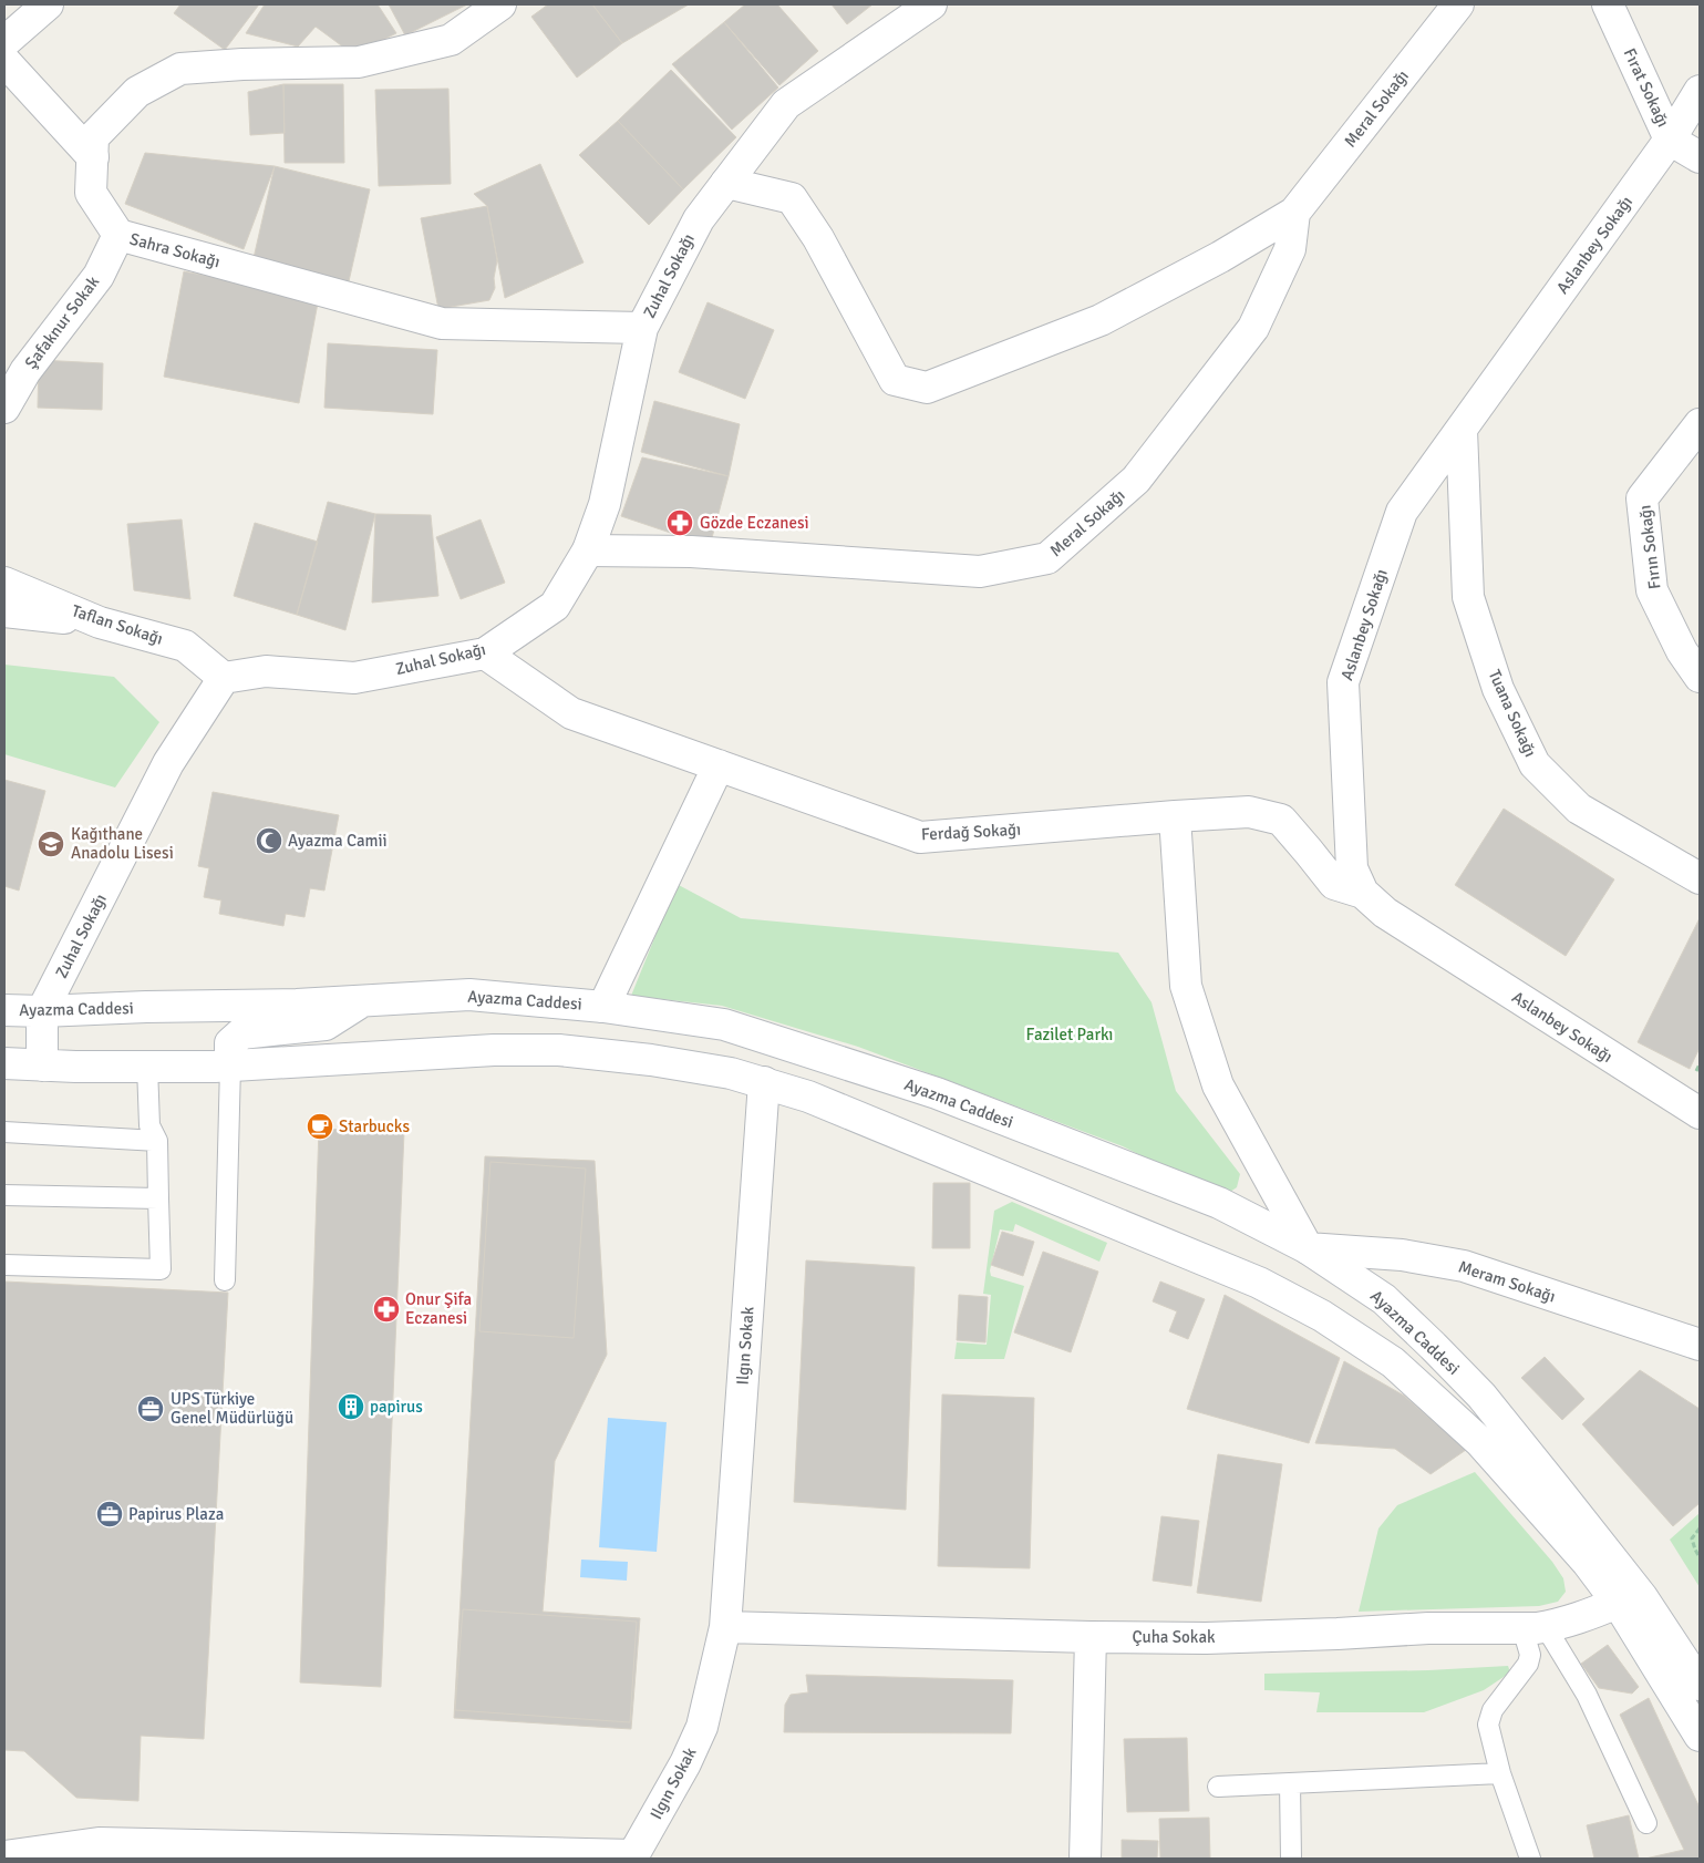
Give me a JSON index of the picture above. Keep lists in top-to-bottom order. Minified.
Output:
{"streets":{"street":["Fırat Sokağı","Meral Sokağı","Aslanbey Sokağı","Sahra Sokağı","Zuhal Sokağı","Şafaknur Sokak","Fırın Sokağı","Taflan Sokağı","Tuana Sokağı","Ferdağ Sokağı","Ayazma Caddesi","Meram Sokağı","Ilgın Sokak","Çuha Sokak"]},"crossings":[["Fırat Sokağı","Aslanbey Sokağı"],["Meral Sokağı","Zuhal Sokağı"],["Aslanbey Sokağı","Tuana Sokağı"],["Aslanbey Sokağı","Ferdağ Sokağı"],["Sahra Sokağı","Zuhal Sokağı"],["Sahra Sokağı","Şafaknur Sokak"],["Zuhal Sokağı","Taflan Sokağı"],["Zuhal Sokağı","Ferdağ Sokağı"],["Zuhal Sokağı","Ayazma Caddesi"],["Ayazma Caddesi","Meram Sokağı"],["Ilgın Sokak","Çuha Sokak"]],"parks":["Fazilet Parkı"],"places":{"pharmacy":["Gözde Eczanesi","Onur Şifa Eczanesi"],"mosque":["Ayazma Camii"],"school or university":["Kağıthane Anadolu Lisesi"],"cafe":["Starbucks"],"building":["papirus"],"office":["UPS Türkiye Genel Müdürlüğü","Papirus Plaza"]}}
